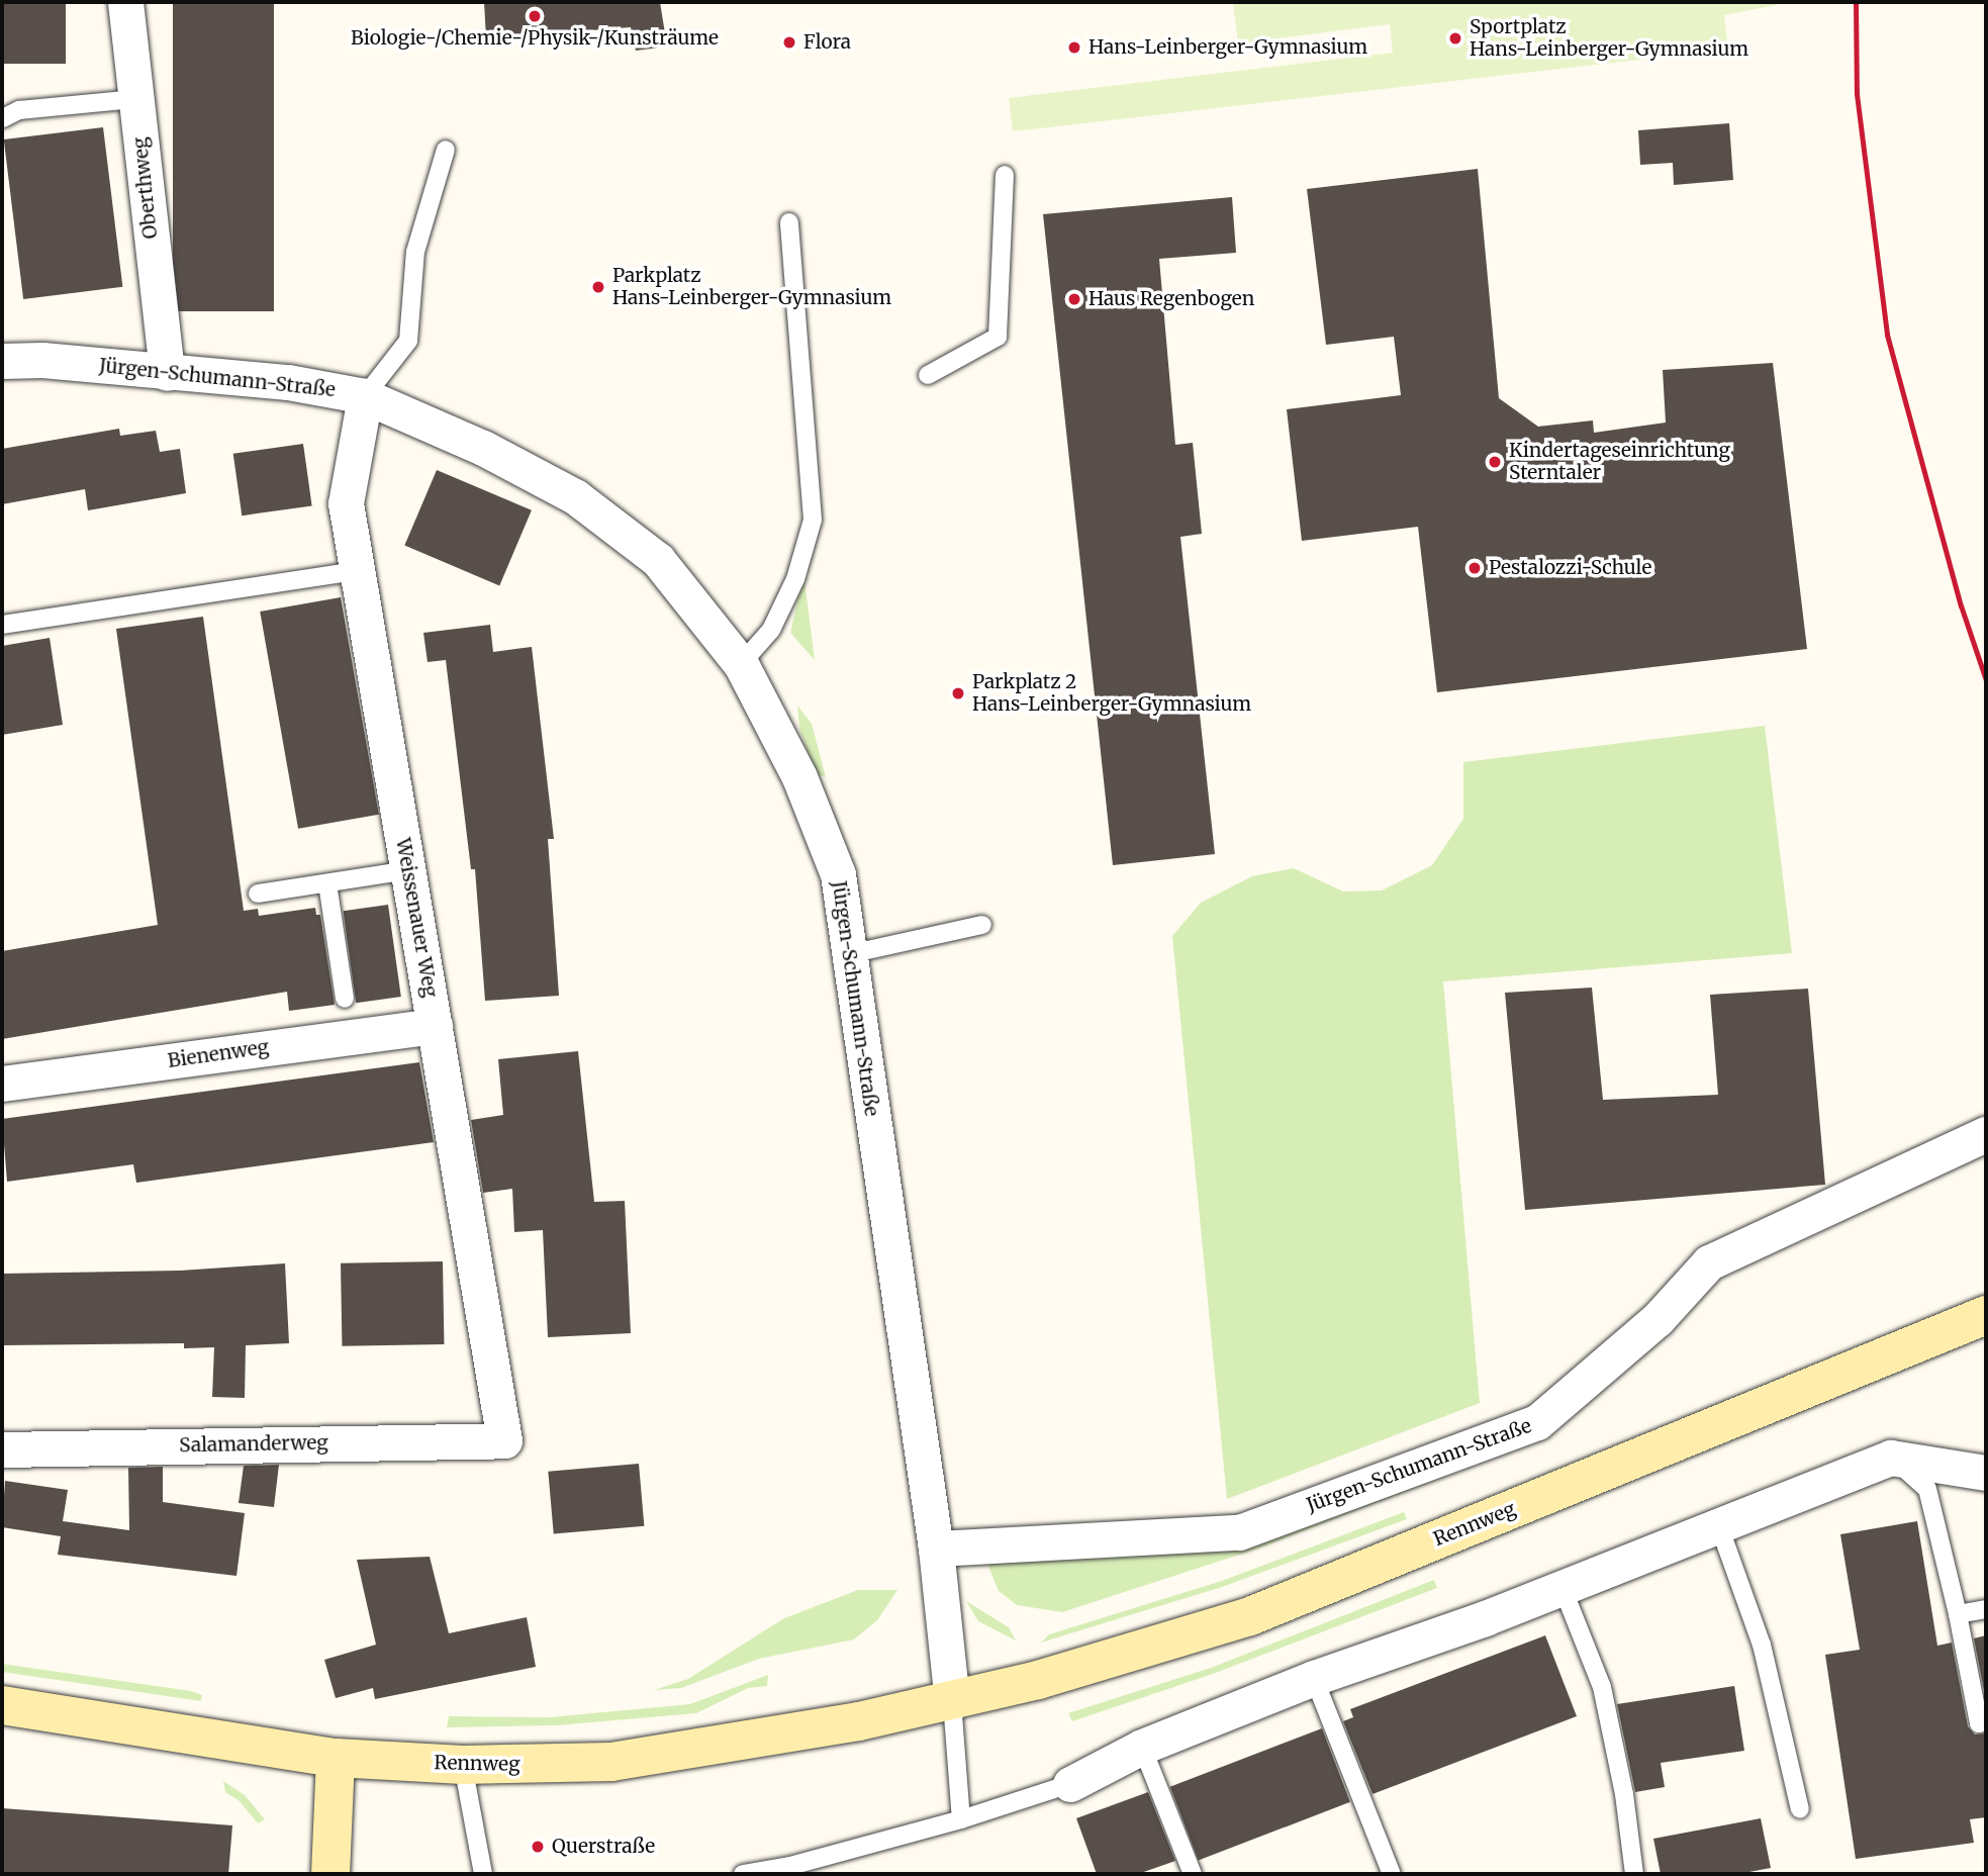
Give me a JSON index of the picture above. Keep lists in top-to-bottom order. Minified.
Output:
{"streets":{"main road":["Rennweg"],"street":["Oberthweg","Jürgen-Schumann-Straße","Weissenauer Weg","Bienenweg","Salamanderweg"]},"crossings":[["Oberthweg","Jürgen-Schumann-Straße"],["Jürgen-Schumann-Straße","Weissenauer Weg"],["Jürgen-Schumann-Straße","Rennweg"],["Weissenauer Weg","Bienenweg"],["Weissenauer Weg","Salamanderweg"]],"places":["Biologie-/Chemie-/Physik-/Kunsträume","Sportplatz Hans-Leinberger-Gymnasium","Flora","Hans-Leinberger-Gymnasium","Parkplatz Hans-Leinberger-Gymnasium","Haus Regenbogen","Kindertageseinrichtung Sterntaler","Pestalozzi-Schule","Parkplatz 2 Hans-Leinberger-Gymnasium","Querstraße"]}
